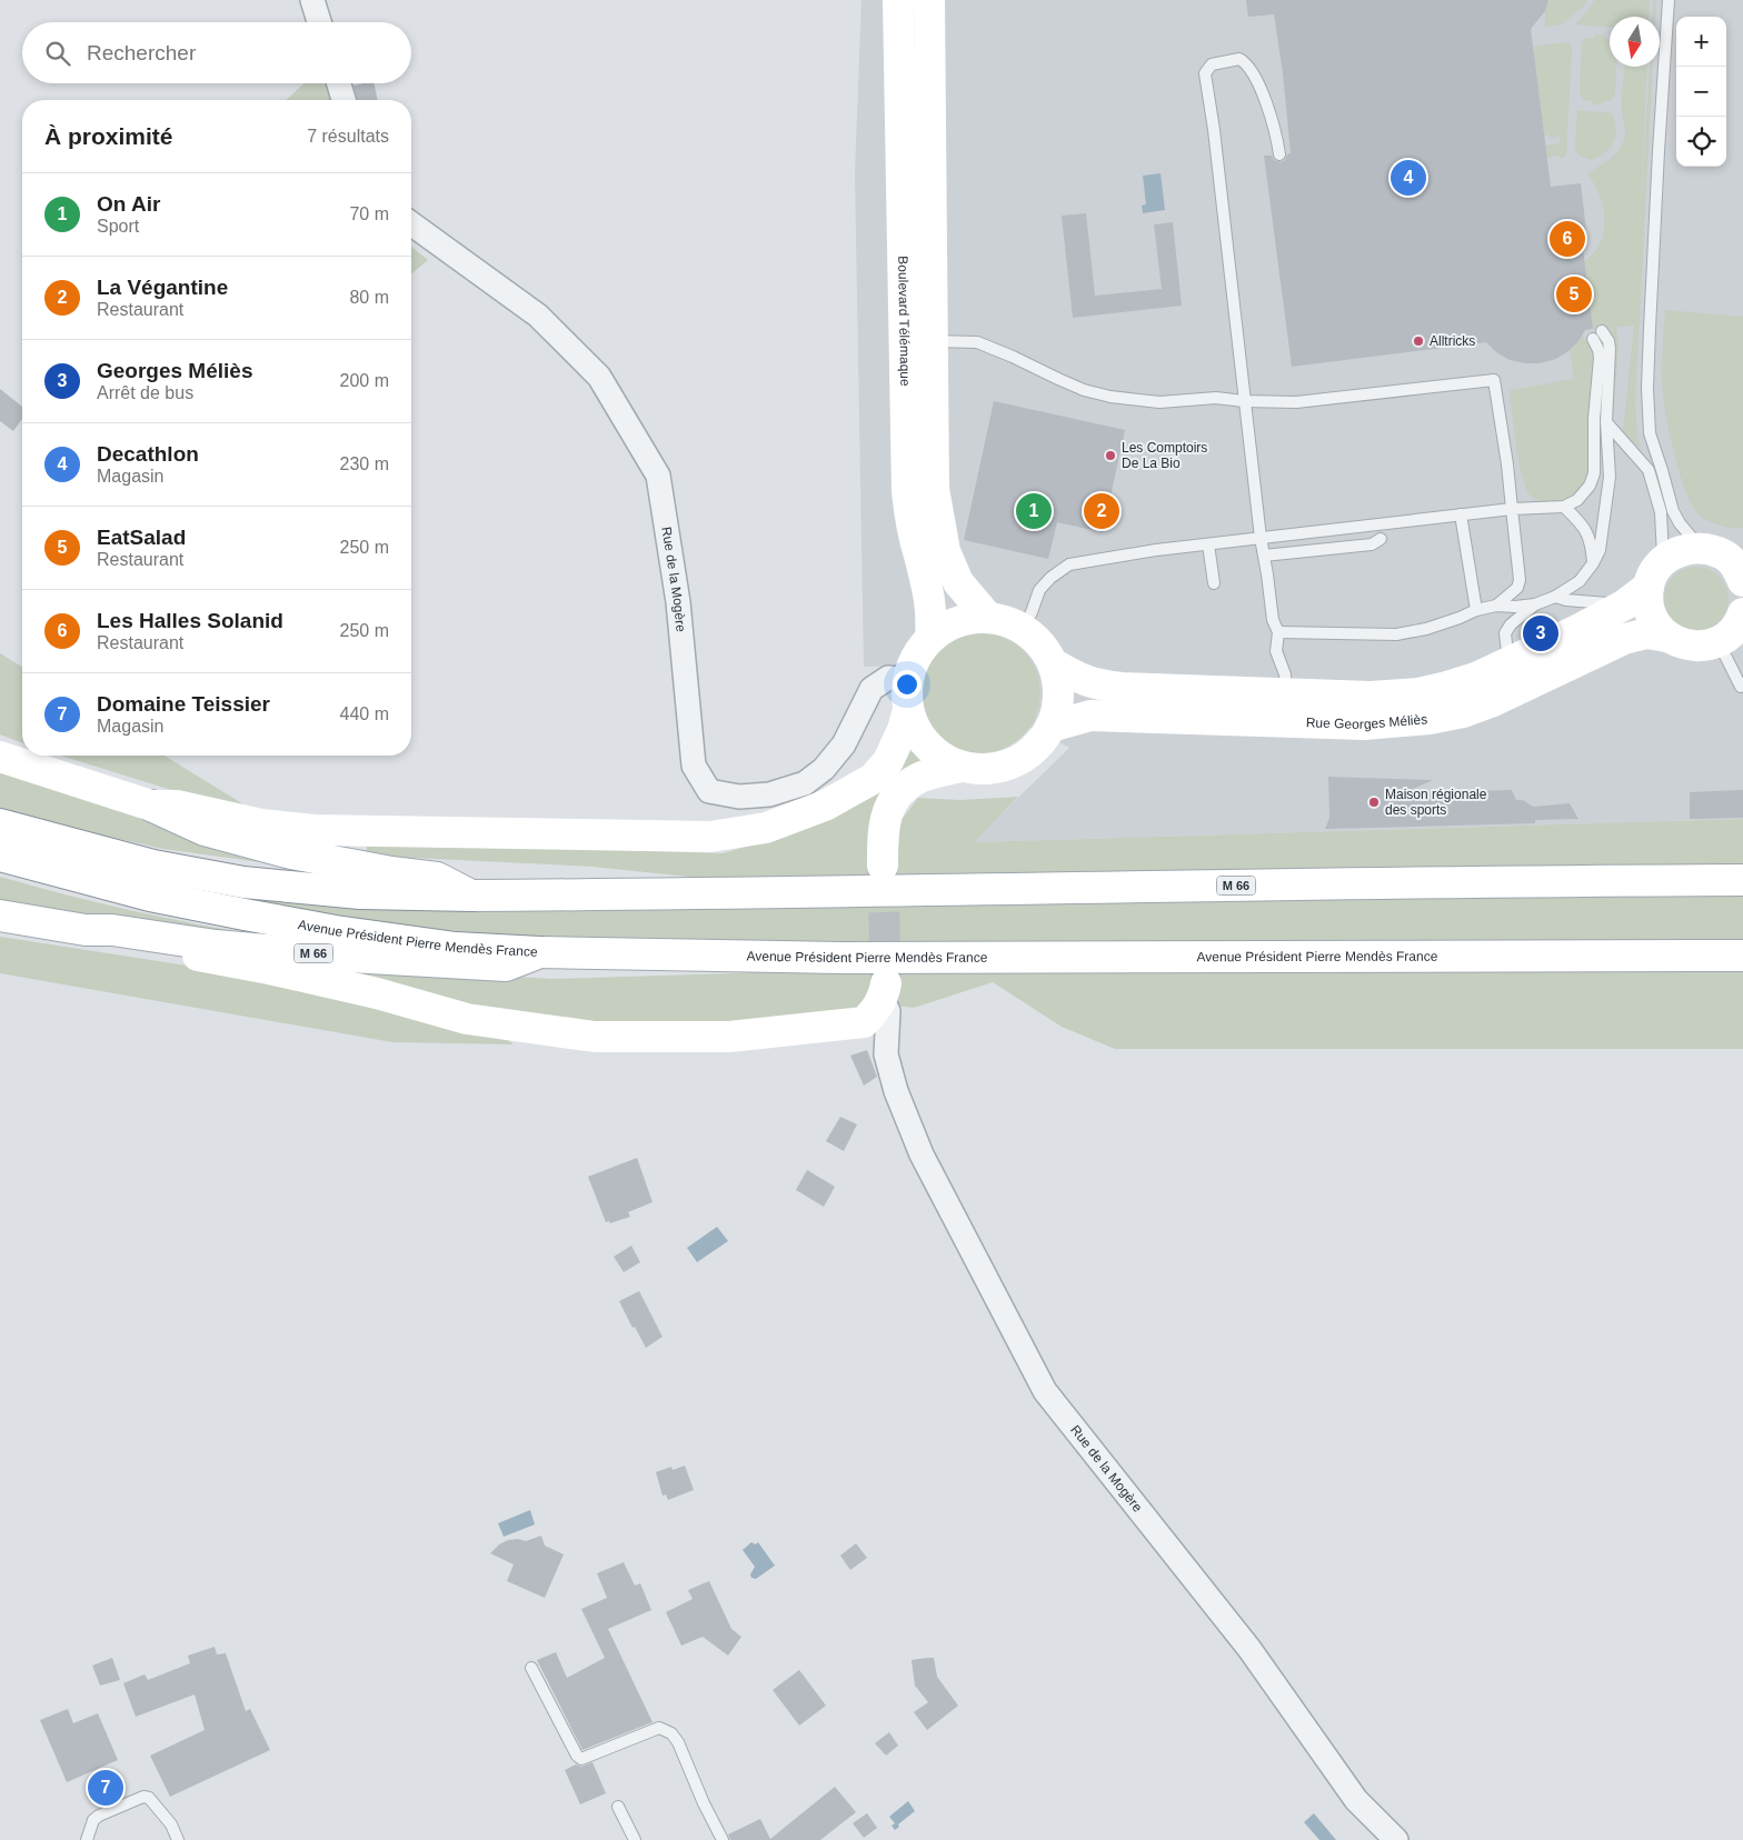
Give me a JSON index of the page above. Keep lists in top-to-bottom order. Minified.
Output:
{"streets":{"main road":["Boulevard Télémaque","Rue Georges Méliès","M 66","Avenue Président Pierre Mendès France"],"street":["Rue de la Mogère"]},"crossings":[["Boulevard Télémaque","Rue de la Mogère"],["Boulevard Télémaque","Rue Georges Méliès"],["Boulevard Télémaque","M 66"],["Rue de la Mogère","Rue Georges Méliès"],["Rue de la Mogère","M 66"],["Rue Georges Méliès","M 66"],["M 66","Avenue Président Pierre Mendès France"]],"places":["Alltricks","Les Comptoirs De La Bio","Maison régionale des sports"],"north":"bottom","page":{"map_buttons":["+","−"],"search":"Rechercher","heading":["À proximité","7 résultats"],"pins":["4","6","5","1","2","3","7"],"list":[{"mark":"1","name":"On Air","note":"Sport","value":"70 m"},{"mark":"2","name":"La Végantine","note":"Restaurant","value":"80 m"},{"mark":"3","name":"Georges Méliès","note":"Arrêt de bus","value":"200 m"},{"mark":"4","name":"Decathlon","note":"Magasin","value":"230 m"},{"mark":"5","name":"EatSalad","note":"Restaurant","value":"250 m"},{"mark":"6","name":"Les Halles Solanid","note":"Restaurant","value":"250 m"},{"mark":"7","name":"Domaine Teissier","note":"Magasin","value":"440 m"}]}}
